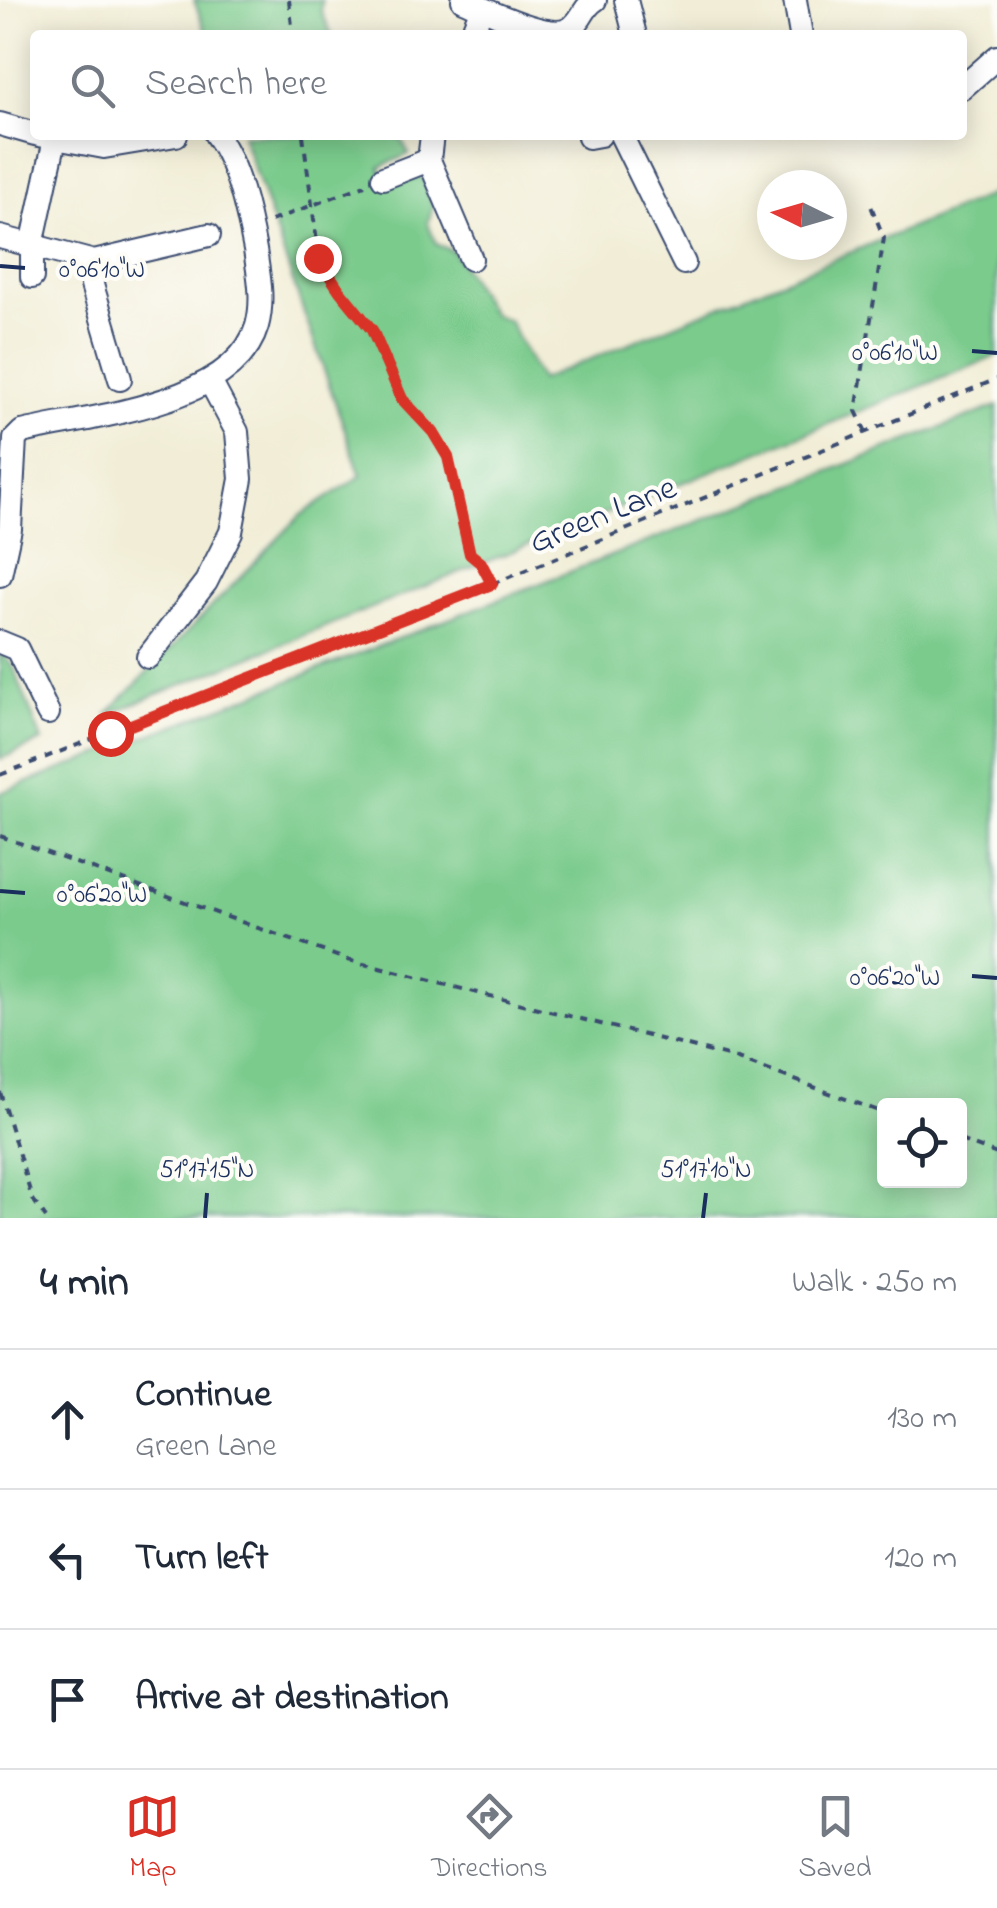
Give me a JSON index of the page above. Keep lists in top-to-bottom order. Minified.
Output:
{"streets":{"path":["Green Lane"]},"north":"left","page":{"search":"Search here","heading":["4 min","Walk · 250 m"],"list":[["Continue","Green Lane","130 m"],["Turn left","120 m"],"Arrive at destination"],"nav":["Map","Directions","Saved"]},"coordinates":["0°06'10\"W","0°06'20\"W","51°17'15\"N","51°17'10\"N"]}
